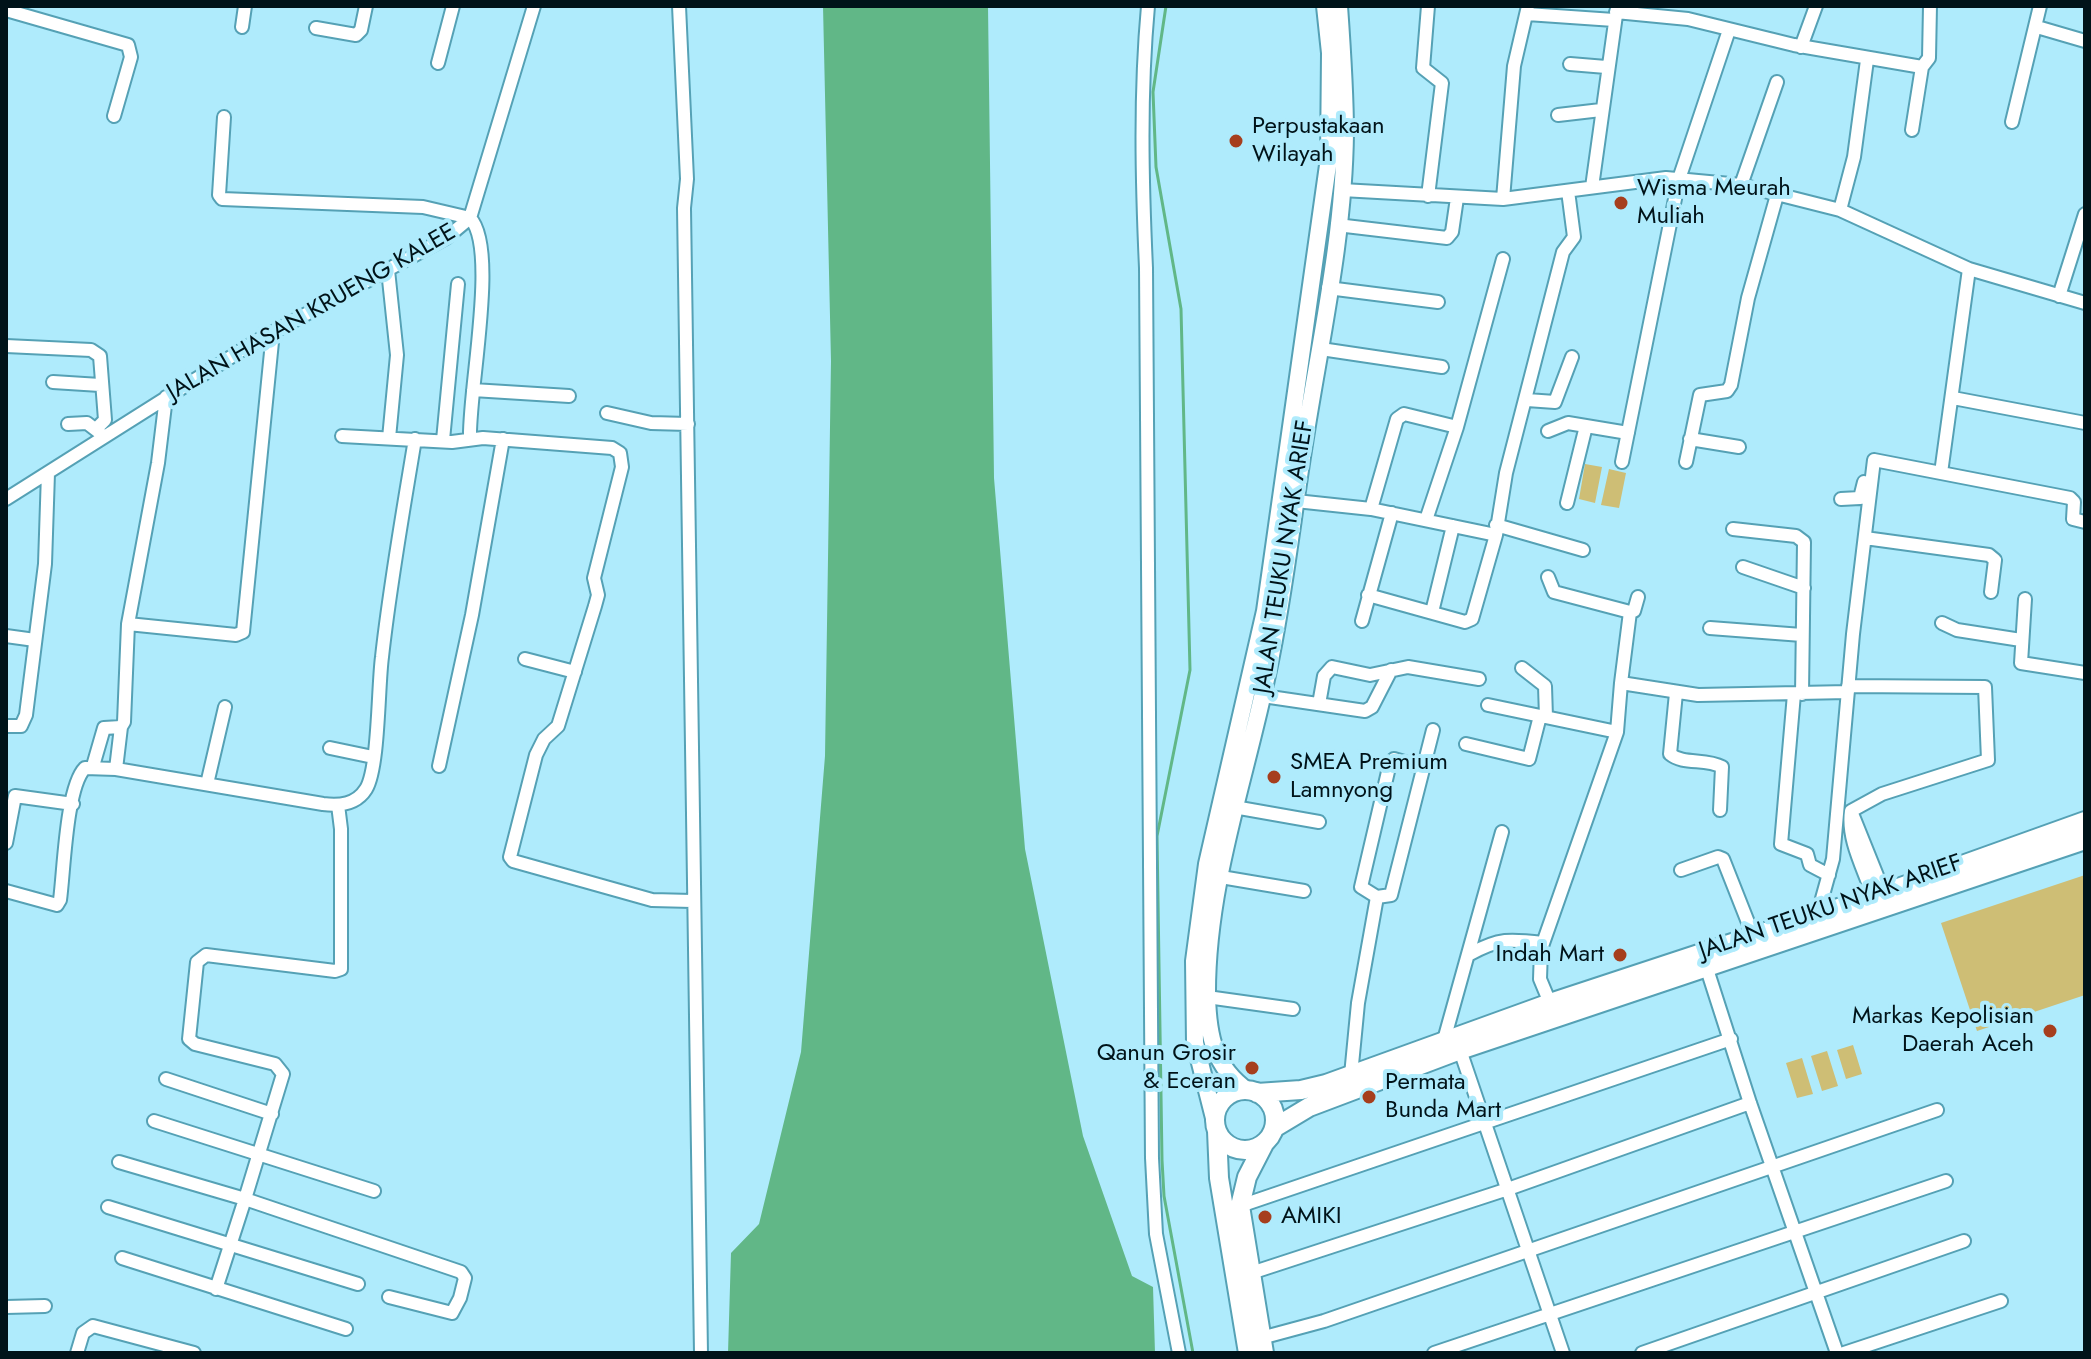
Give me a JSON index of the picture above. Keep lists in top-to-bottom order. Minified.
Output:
{"streets":{"highway":["JALAN TEUKU NYAK ARIEF"],"street":["JALAN HASAN KRUENG KALEE"]},"places":["Perpustakaan Wilayah","Wisma Meurah Muliah","SMEA Premium Lamnyong","Indah Mart","Markas Kepolisian Daerah Aceh","Qanun Grosir & Eceran","Permata Bunda Mart","AMIKI"]}
